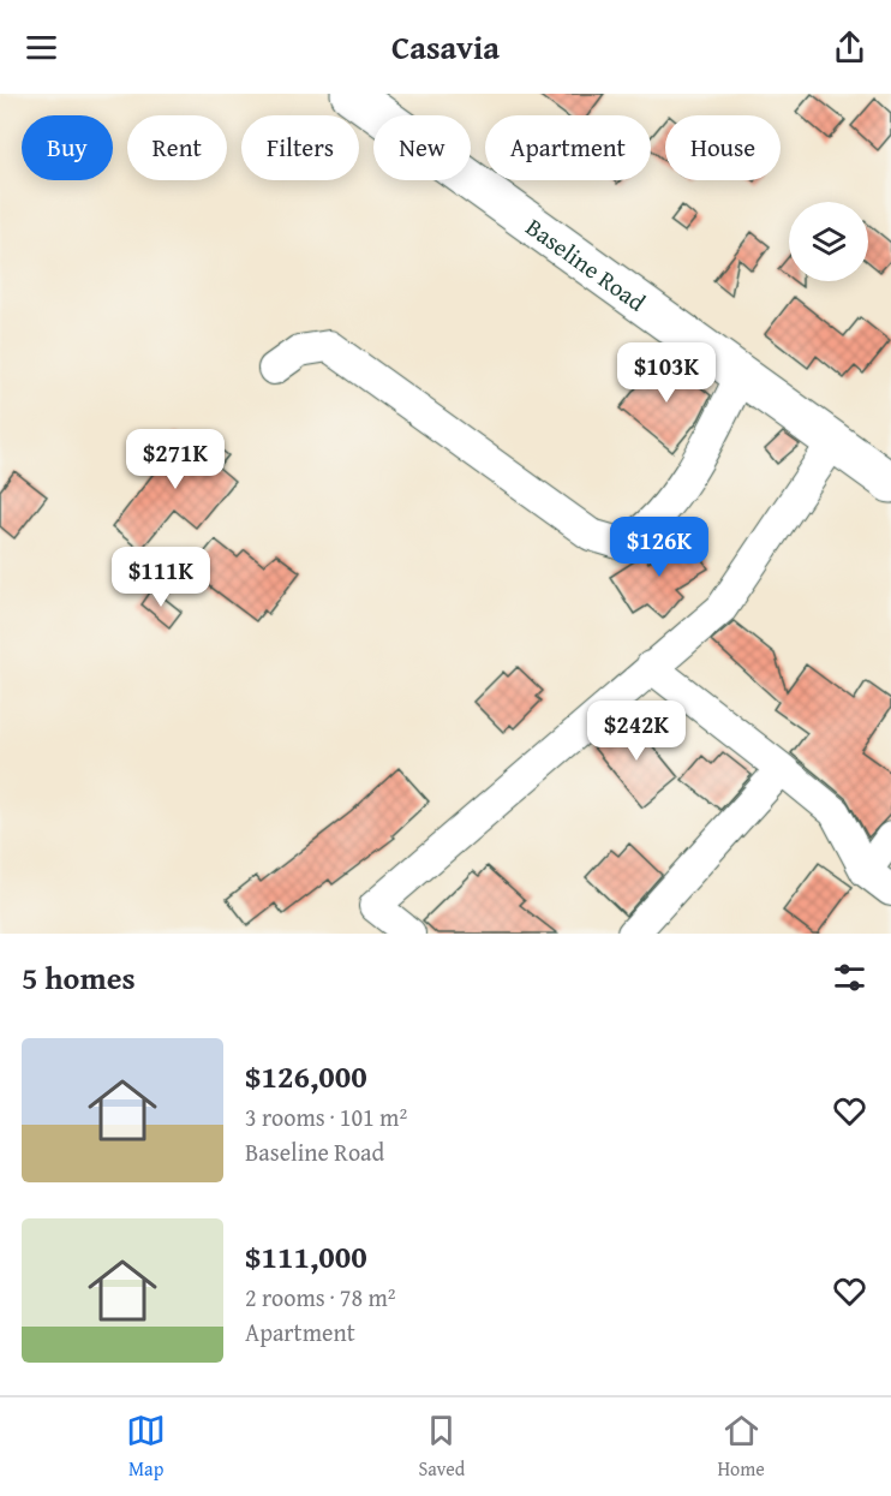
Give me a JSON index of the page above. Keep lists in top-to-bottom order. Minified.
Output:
{"streets":{"main road":["Baseline Road"]},"page":{"header":"Casavia","chip":["Buy","Rent","Filters","New","Apartment","House"],"price":["$103K","$271K","$126K","$111K","$242K"],"heading":"5 homes","list":[{"name":"$126,000","note":"3 rooms · 101 m² · Baseline Road"},{"name":"$111,000","note":"2 rooms · 78 m² · Apartment"}],"tabs":["Map","Saved","Home"]}}
